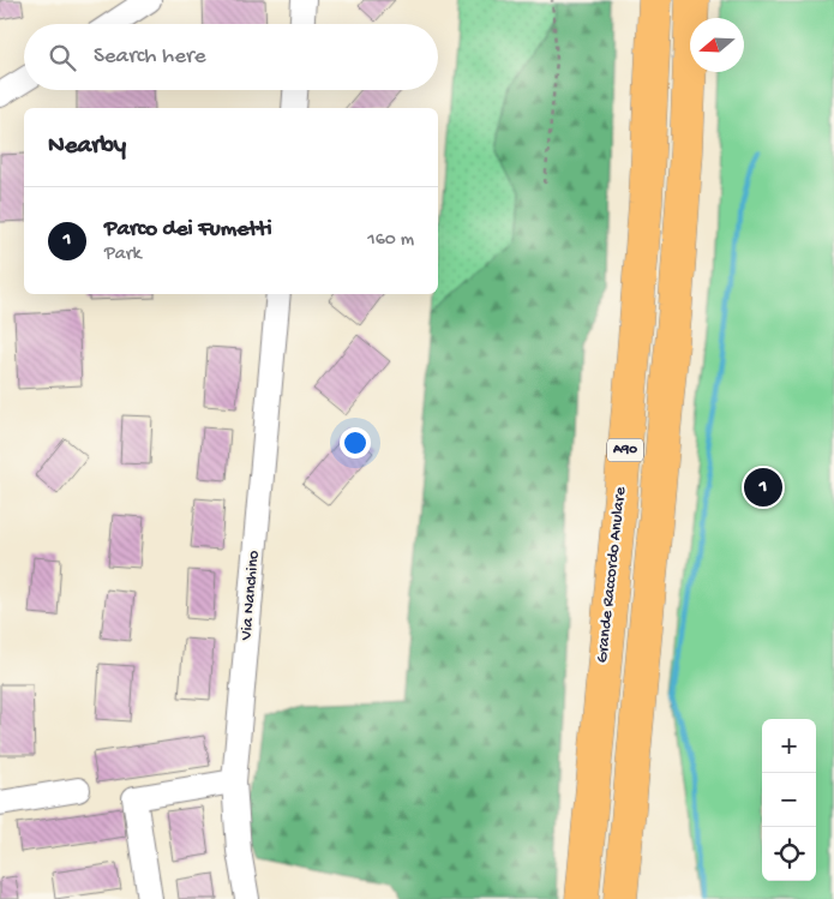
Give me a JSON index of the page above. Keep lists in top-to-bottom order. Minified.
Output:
{"streets":{"highway":["A90","Grande Raccordo Anulare"],"street":["Via Nanchino"]},"north":"left","page":{"search":"Search here","heading":"Nearby","list":[{"mark":"1","name":"Parco dei Fumetti","note":"Park","value":"160 m"}],"pins":"1","map_buttons":["+","−"]}}
